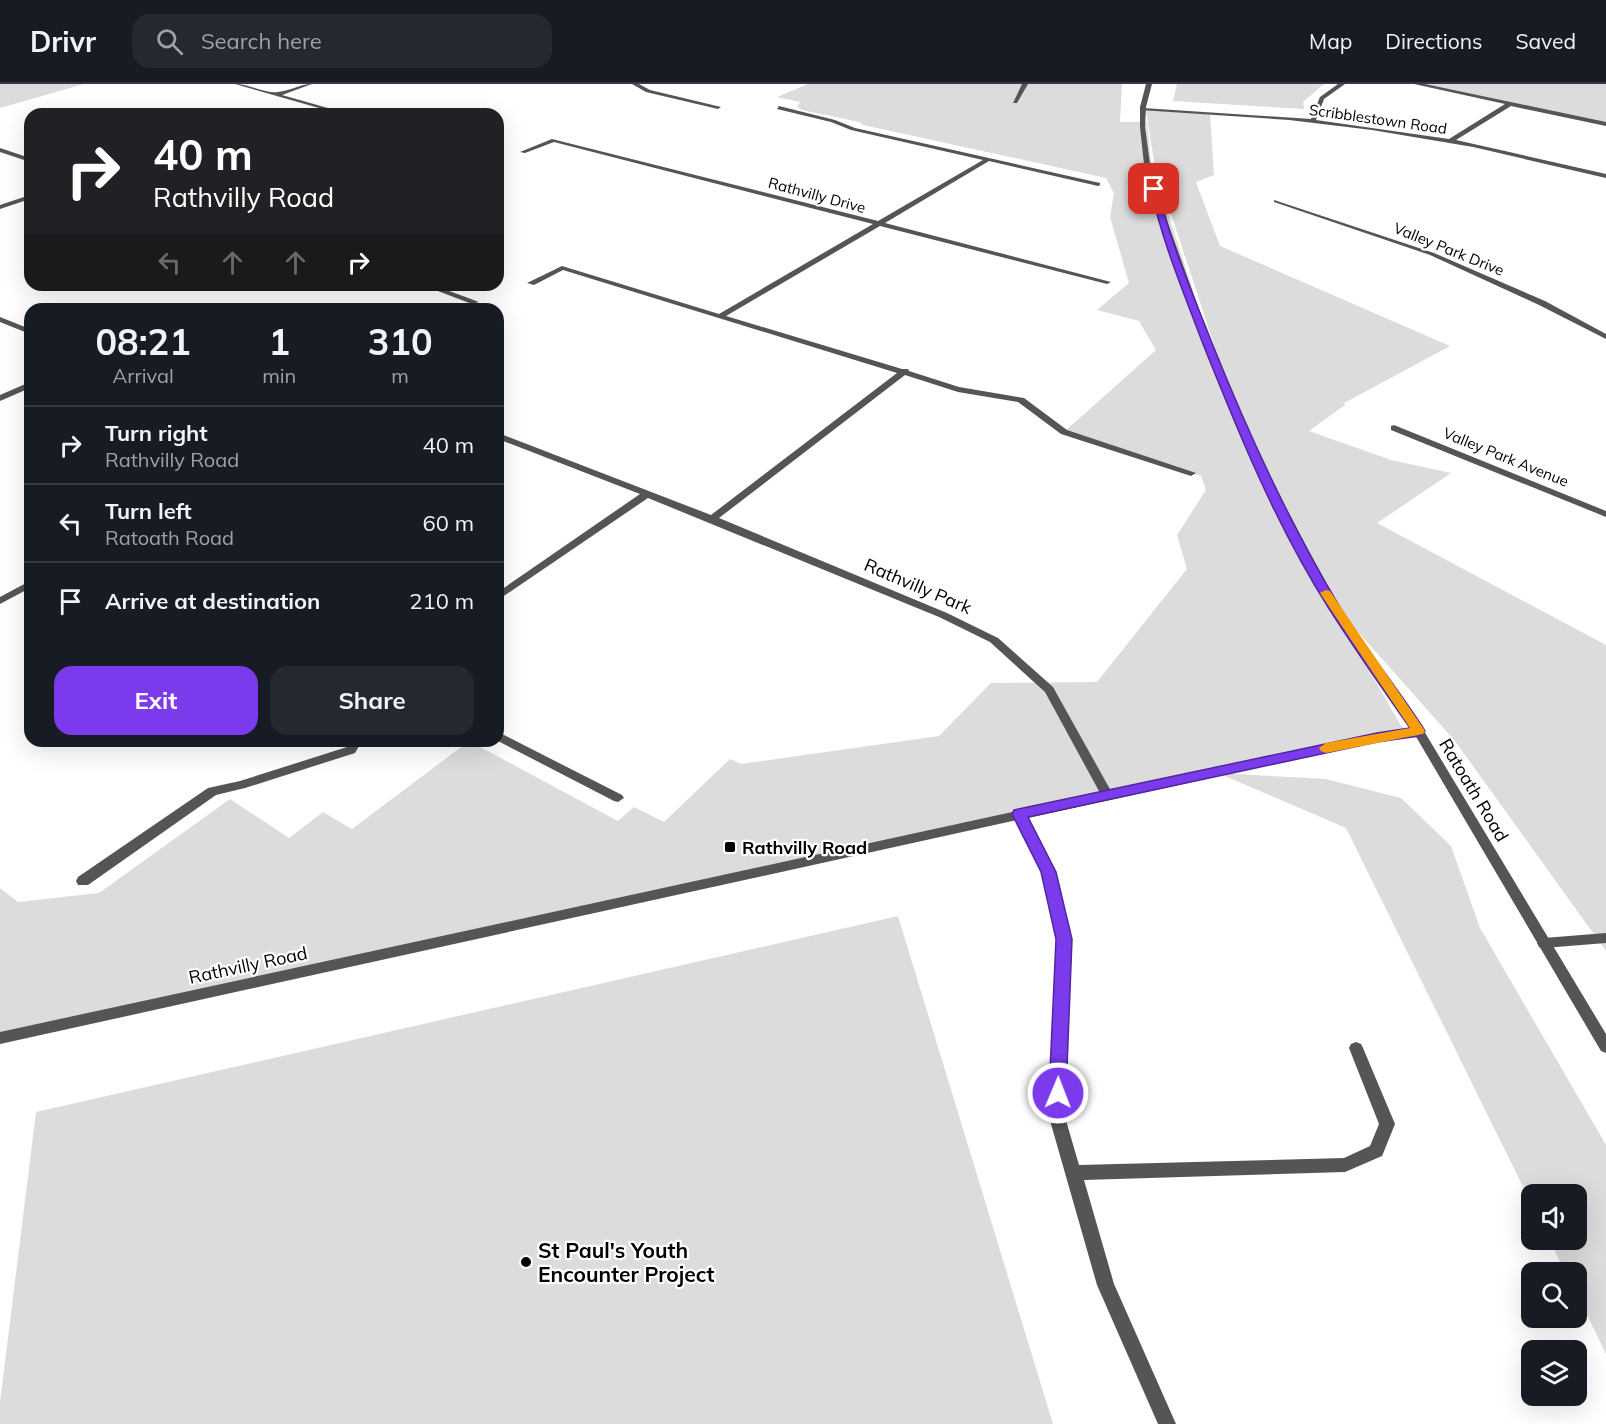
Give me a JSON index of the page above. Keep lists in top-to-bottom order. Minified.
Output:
{"streets":{"street":["Scribblestown Road","Rathvilly Drive","Valley Park Drive","Valley Park Avenue","Rathvilly Park","Ratoath Road","Rathvilly Road"]},"crossings":[["Scribblestown Road","Ratoath Road"],["Rathvilly Park","Rathvilly Road"],["Ratoath Road","Rathvilly Road"]],"places":{"transit":["Rathvilly Road"],"other":["St Paul's Youth Encounter Project"]},"page":{"header":"Drivr","search":"Search here","nav":["Map","Directions","Saved"],"turn":["40 m","Rathvilly Road"],"eta":["08:21","Arrival","1","min","310","m"],"list":[{"name":"Turn right","note":"Rathvilly Road","value":"40 m"},{"name":"Turn left","note":"Ratoath Road","value":"60 m"},{"name":"Arrive at destination","value":"210 m"}],"buttons":["Exit","Share"]}}
